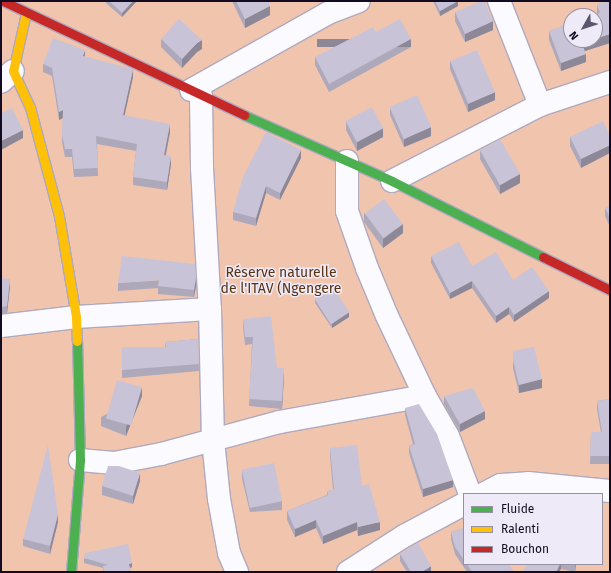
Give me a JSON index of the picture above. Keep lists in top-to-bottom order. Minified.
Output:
{"parks":["Réserve naturelle de l'ITAV (Ngengere"],"legend":["Fluide","Ralenti","Bouchon"],"north":"bottom left"}
